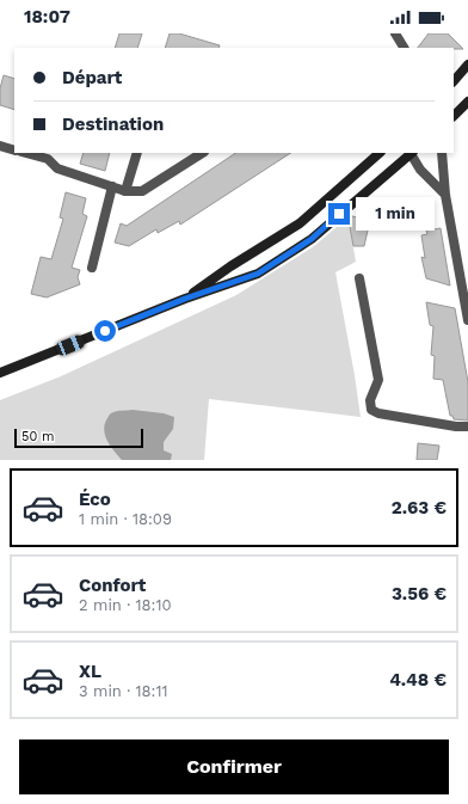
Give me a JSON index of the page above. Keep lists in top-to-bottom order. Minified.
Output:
{"scale_bar":"50 m","page":{"status":"18:07","banner":["Départ","Destination"],"bubble":"1 min","scale":"50 m","list":[{"name":"Éco","note":"1 min · 18:09","value":"2.63 €"},{"name":"Confort","note":"2 min · 18:10","value":"3.56 €"},{"name":"XL","note":"3 min · 18:11","value":"4.48 €"}],"buttons":"Confirmer"}}
